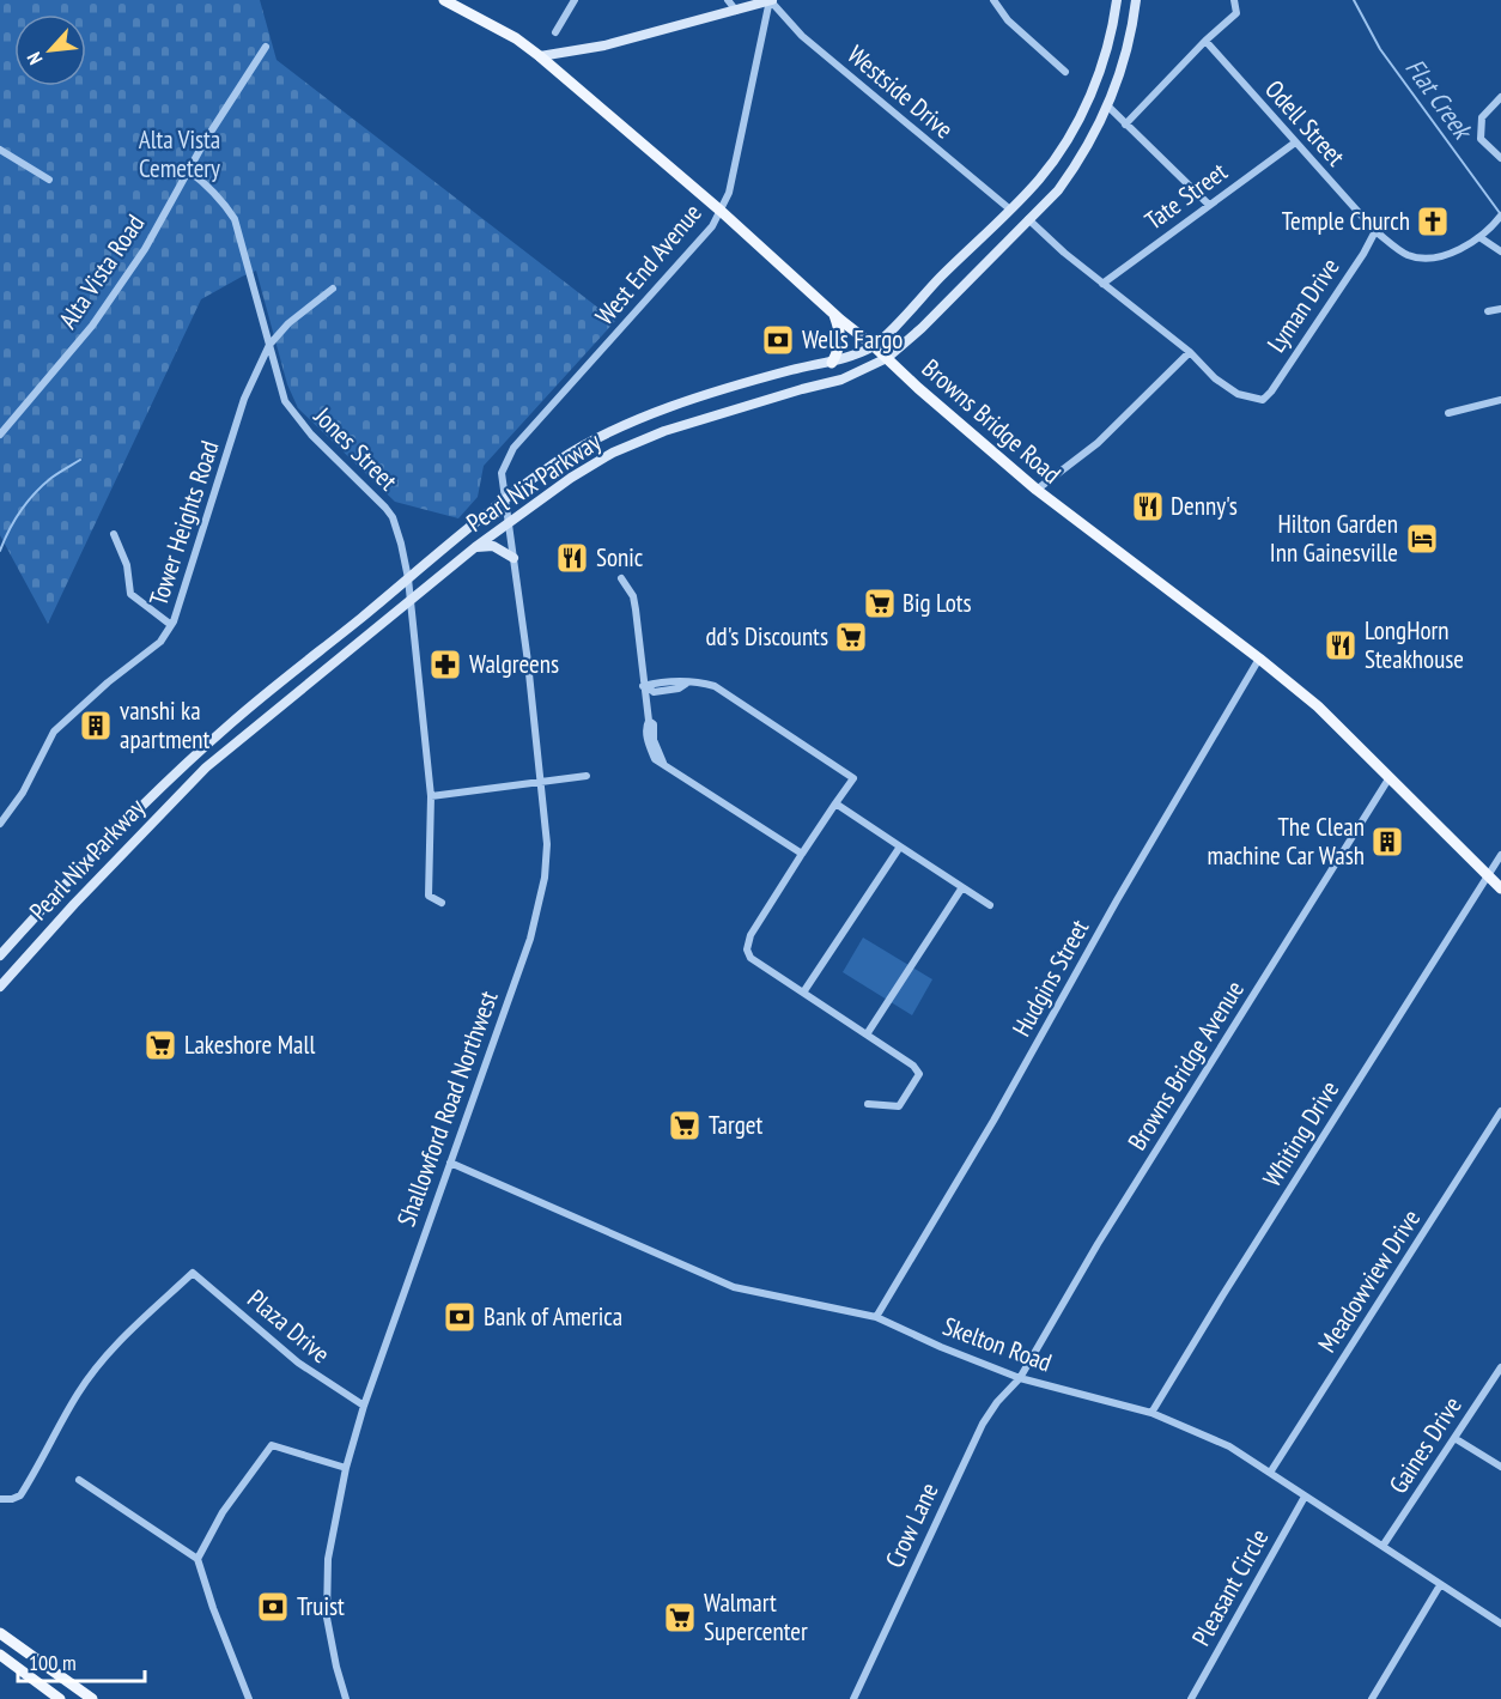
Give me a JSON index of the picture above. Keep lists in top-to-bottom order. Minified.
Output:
{"streets":{"main road":["Browns Bridge Road","Pearl Nix Parkway"],"street":["Westside Drive","Odell Street","Tate Street","West End Avenue","Alta Vista Road","Lyman Drive","Jones Street","Tower Heights Road","Hudgins Street","Browns Bridge Avenue","Shallowford Road Northwest","Whiting Drive","Meadowview Drive","Plaza Drive","Skelton Road","Gaines Drive","Crow Lane","Pleasant Circle"]},"crossings":[["Westside Drive","West End Avenue"],["Westside Drive","Pearl Nix Parkway"],["Odell Street","Tate Street"],["Odell Street","Lyman Drive"],["West End Avenue","Browns Bridge Road"],["West End Avenue","Pearl Nix Parkway"],["West End Avenue","Shallowford Road Northwest"],["Alta Vista Road","Jones Street"],["Browns Bridge Road","Pearl Nix Parkway"],["Browns Bridge Road","Hudgins Street"],["Browns Bridge Road","Browns Bridge Avenue"],["Browns Bridge Road","Whiting Drive"],["Jones Street","Pearl Nix Parkway"],["Jones Street","Tower Heights Road"],["Pearl Nix Parkway","Shallowford Road Northwest"],["Hudgins Street","Skelton Road"],["Browns Bridge Avenue","Skelton Road"],["Browns Bridge Avenue","Crow Lane"],["Shallowford Road Northwest","Plaza Drive"],["Shallowford Road Northwest","Skelton Road"],["Whiting Drive","Skelton Road"],["Meadowview Drive","Skelton Road"],["Skelton Road","Gaines Drive"],["Skelton Road","Crow Lane"],["Skelton Road","Pleasant Circle"]],"water":["Flat Creek"],"parks":["Alta Vista Cemetery"],"places":{"church":["Temple Church"],"bank":["Wells Fargo","Bank of America","Truist"],"restaurant":["Denny's","Sonic","LongHorn Steakhouse"],"hotel":["Hilton Garden Inn Gainesville"],"supermarket":["Big Lots","dd's Discounts","Lakeshore Mall","Target","Walmart Supercenter"],"pharmacy":["Walgreens"],"building":["vanshi ka apartment","The Clean machine Car Wash"]},"scale_bar":"100 m","north":"bottom left"}
